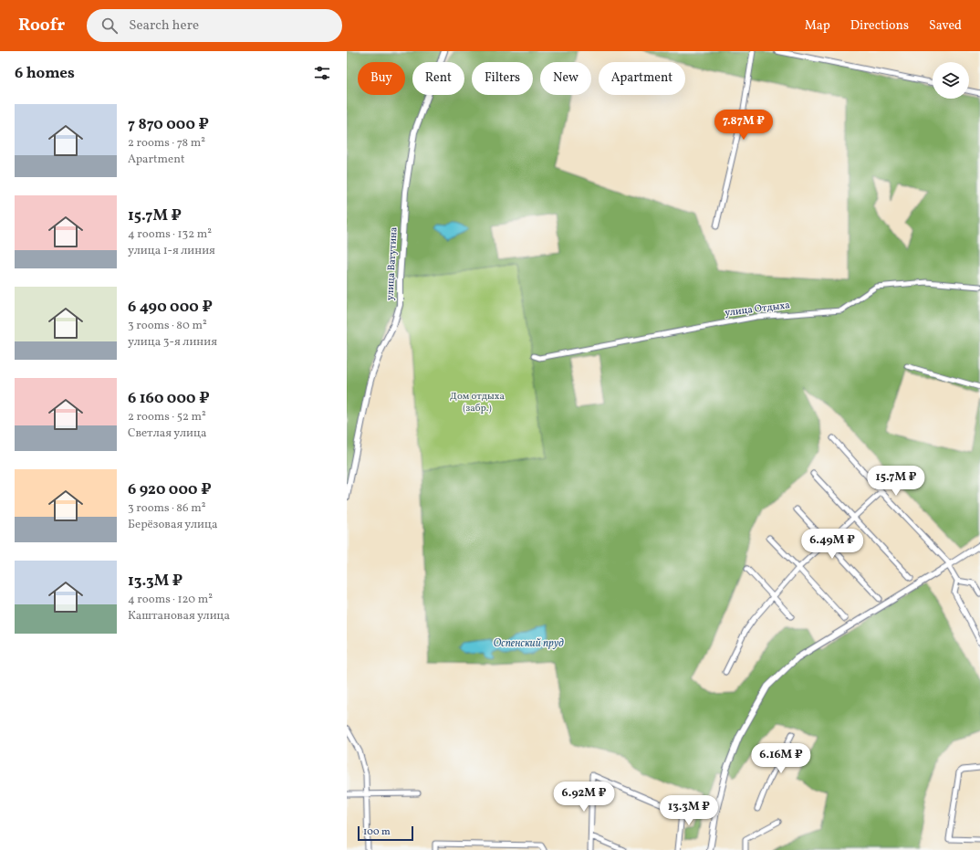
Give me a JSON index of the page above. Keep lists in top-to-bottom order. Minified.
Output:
{"streets":{"street":["улица Ватутина","улица Отдыха"]},"water":["Оспенский пруд"],"parks":["Дом отдыха (забр.)"],"scale_bar":"100 m","page":{"header":"Roofr","search":"Search here","nav":["Map","Directions","Saved"],"heading":"6 homes","chip":["Buy","Rent","Filters","New","Apartment"],"list":[{"name":"7 870 000 ₽","note":"2 rooms · 78 m² · Apartment"},{"name":"15.7M ₽","note":"4 rooms · 132 m² · улица 1-я линия"},{"name":"6 490 000 ₽","note":"3 rooms · 80 m² · улица 3-я линия"},{"name":"6 160 000 ₽","note":"2 rooms · 52 m² · Светлая улица"},{"name":"6 920 000 ₽","note":"3 rooms · 86 m² · Берёзовая улица"},{"name":"13.3M ₽","note":"4 rooms · 120 m² · Каштановая улица"}],"price":["7.87M ₽","15.7M ₽","6.49M ₽","6.16M ₽","6.92M ₽","13.3M ₽"],"scale":"100 m"}}
